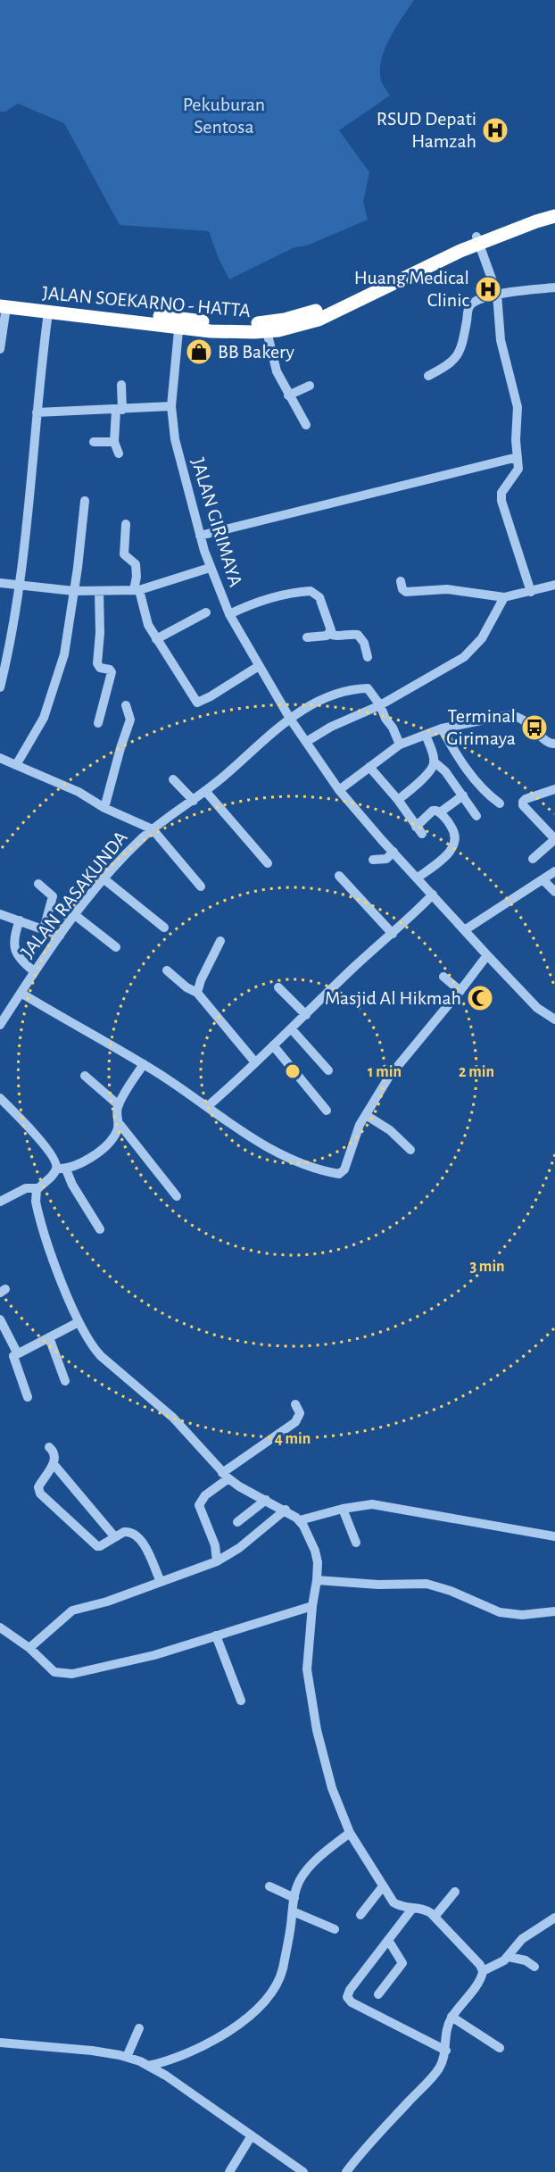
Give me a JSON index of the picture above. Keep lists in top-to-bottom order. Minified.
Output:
{"streets":{"highway":["JALAN SOEKARNO - HATTA"],"street":["JALAN GIRIMAYA","JALAN RASAKUNDA"]},"crossings":[["JALAN SOEKARNO - HATTA","JALAN GIRIMAYA"],["JALAN GIRIMAYA","JALAN RASAKUNDA"]],"parks":["Pekuburan Sentosa"],"places":{"hospital":["RSUD Depati Hamzah","Huang Medical Clinic"],"shop":["BB Bakery"],"bus stop":["Terminal Girimaya"],"mosque":["Masjid Al Hikmah"]},"rings":["1 min","2 min","3 min","4 min"]}
